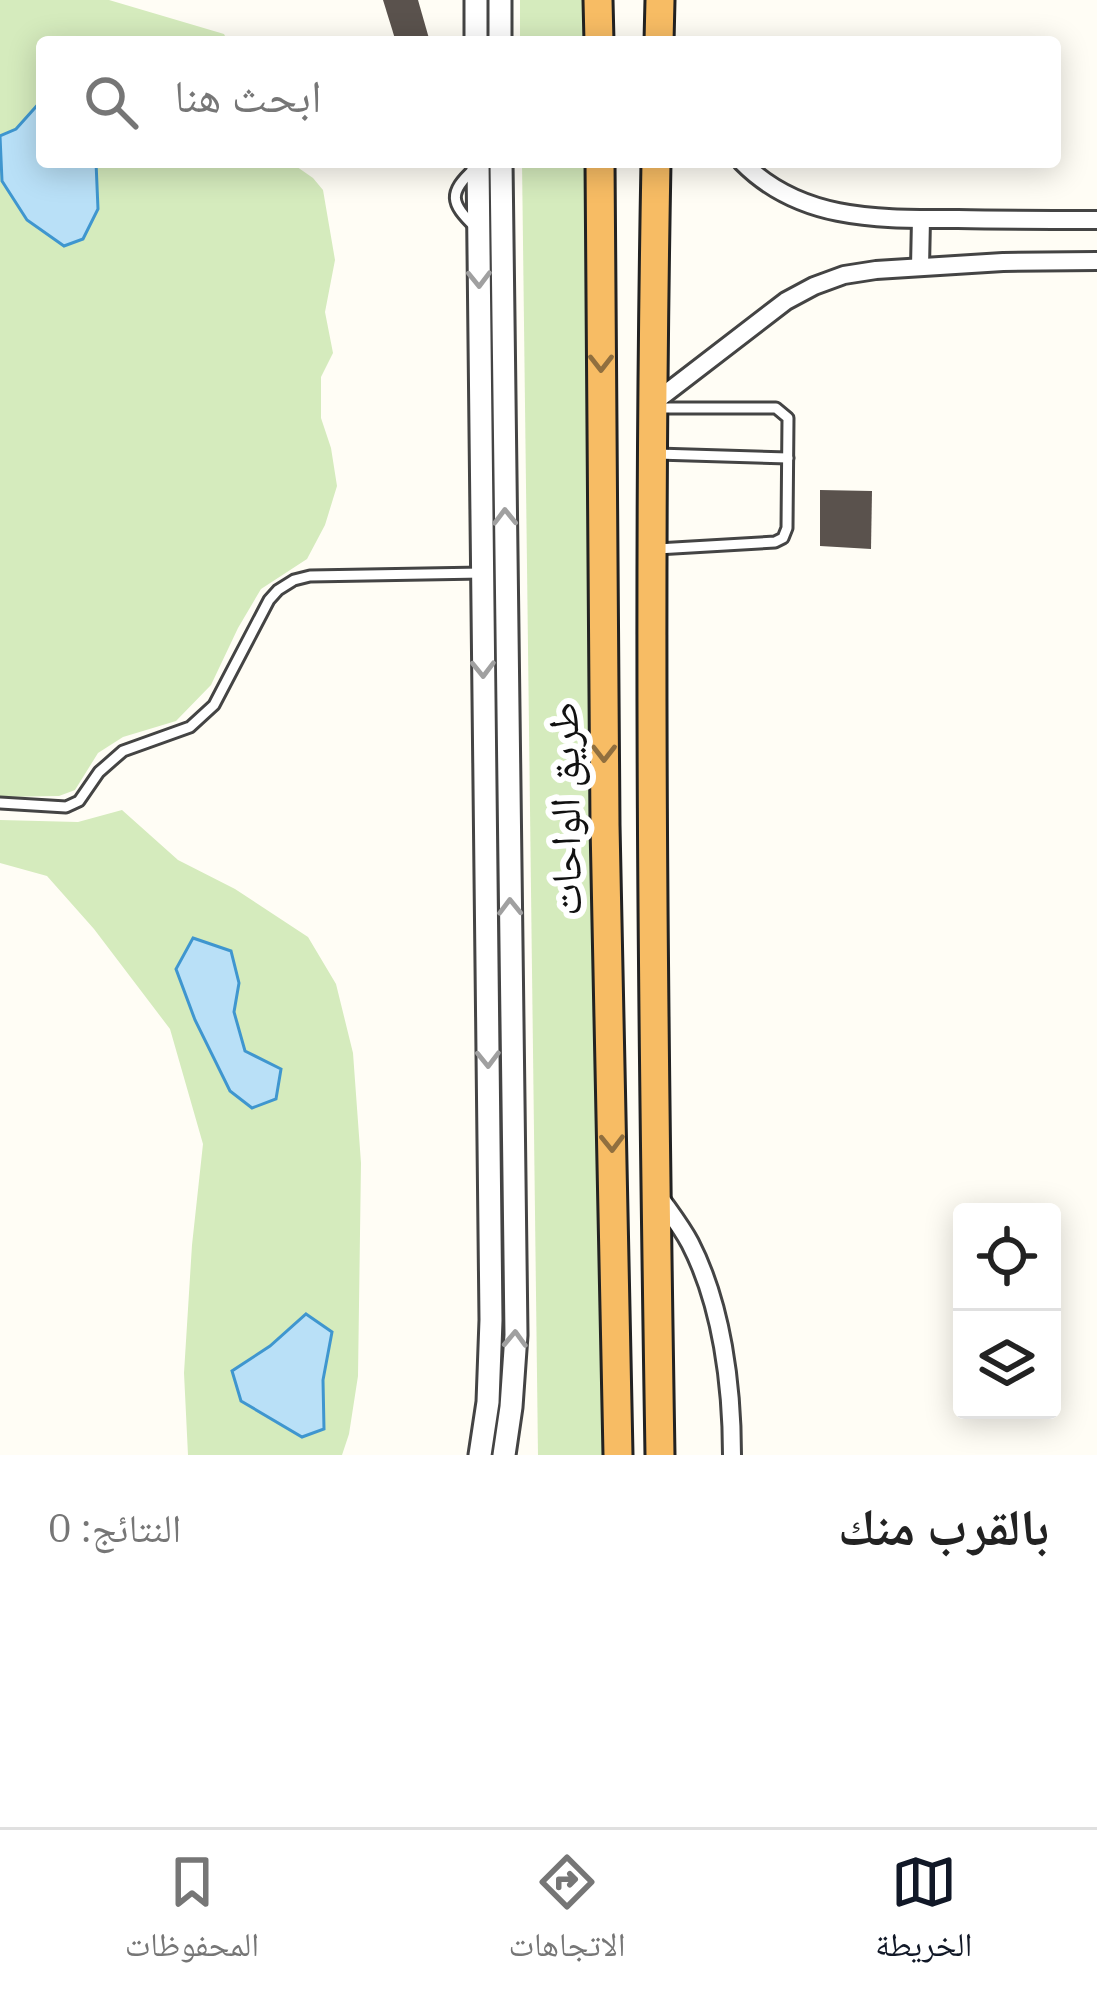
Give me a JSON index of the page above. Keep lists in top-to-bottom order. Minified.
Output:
{"streets":{"highway":["طريق الواحات"]},"page":{"search":"ابحث هنا","heading":["بالقرب منك","النتائج: 0"],"nav":["الخريطة","الاتجاهات","المحفوظات"]}}
